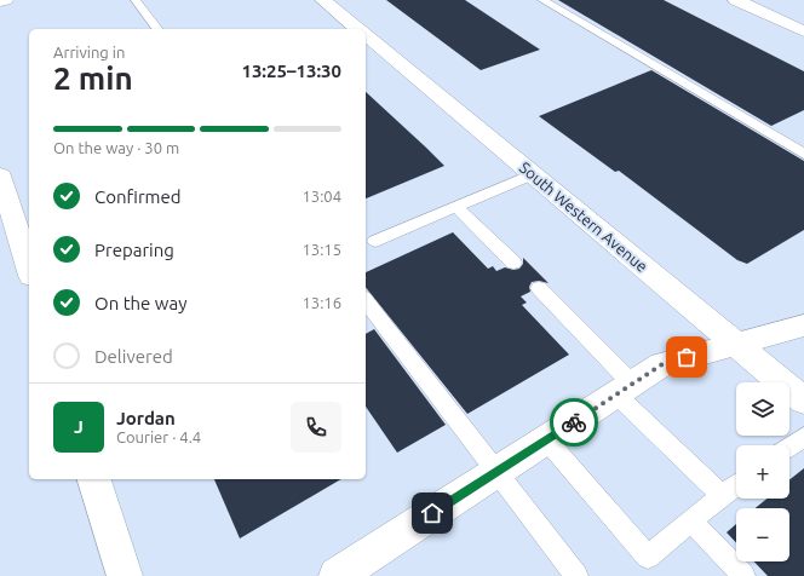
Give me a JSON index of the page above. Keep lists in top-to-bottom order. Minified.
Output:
{"streets":{"street":["South Western Avenue"]},"page":{"heading":["2 min","Arriving in","13:25–13:30"],"panel":["Jordan","Courier · 4.4"],"bar":"On the way · 30 m","list":[["Confirmed","13:04"],["Preparing","13:15"],["On the way","13:16"],"Delivered"],"map_buttons":["+","−"],"round":"J"}}
